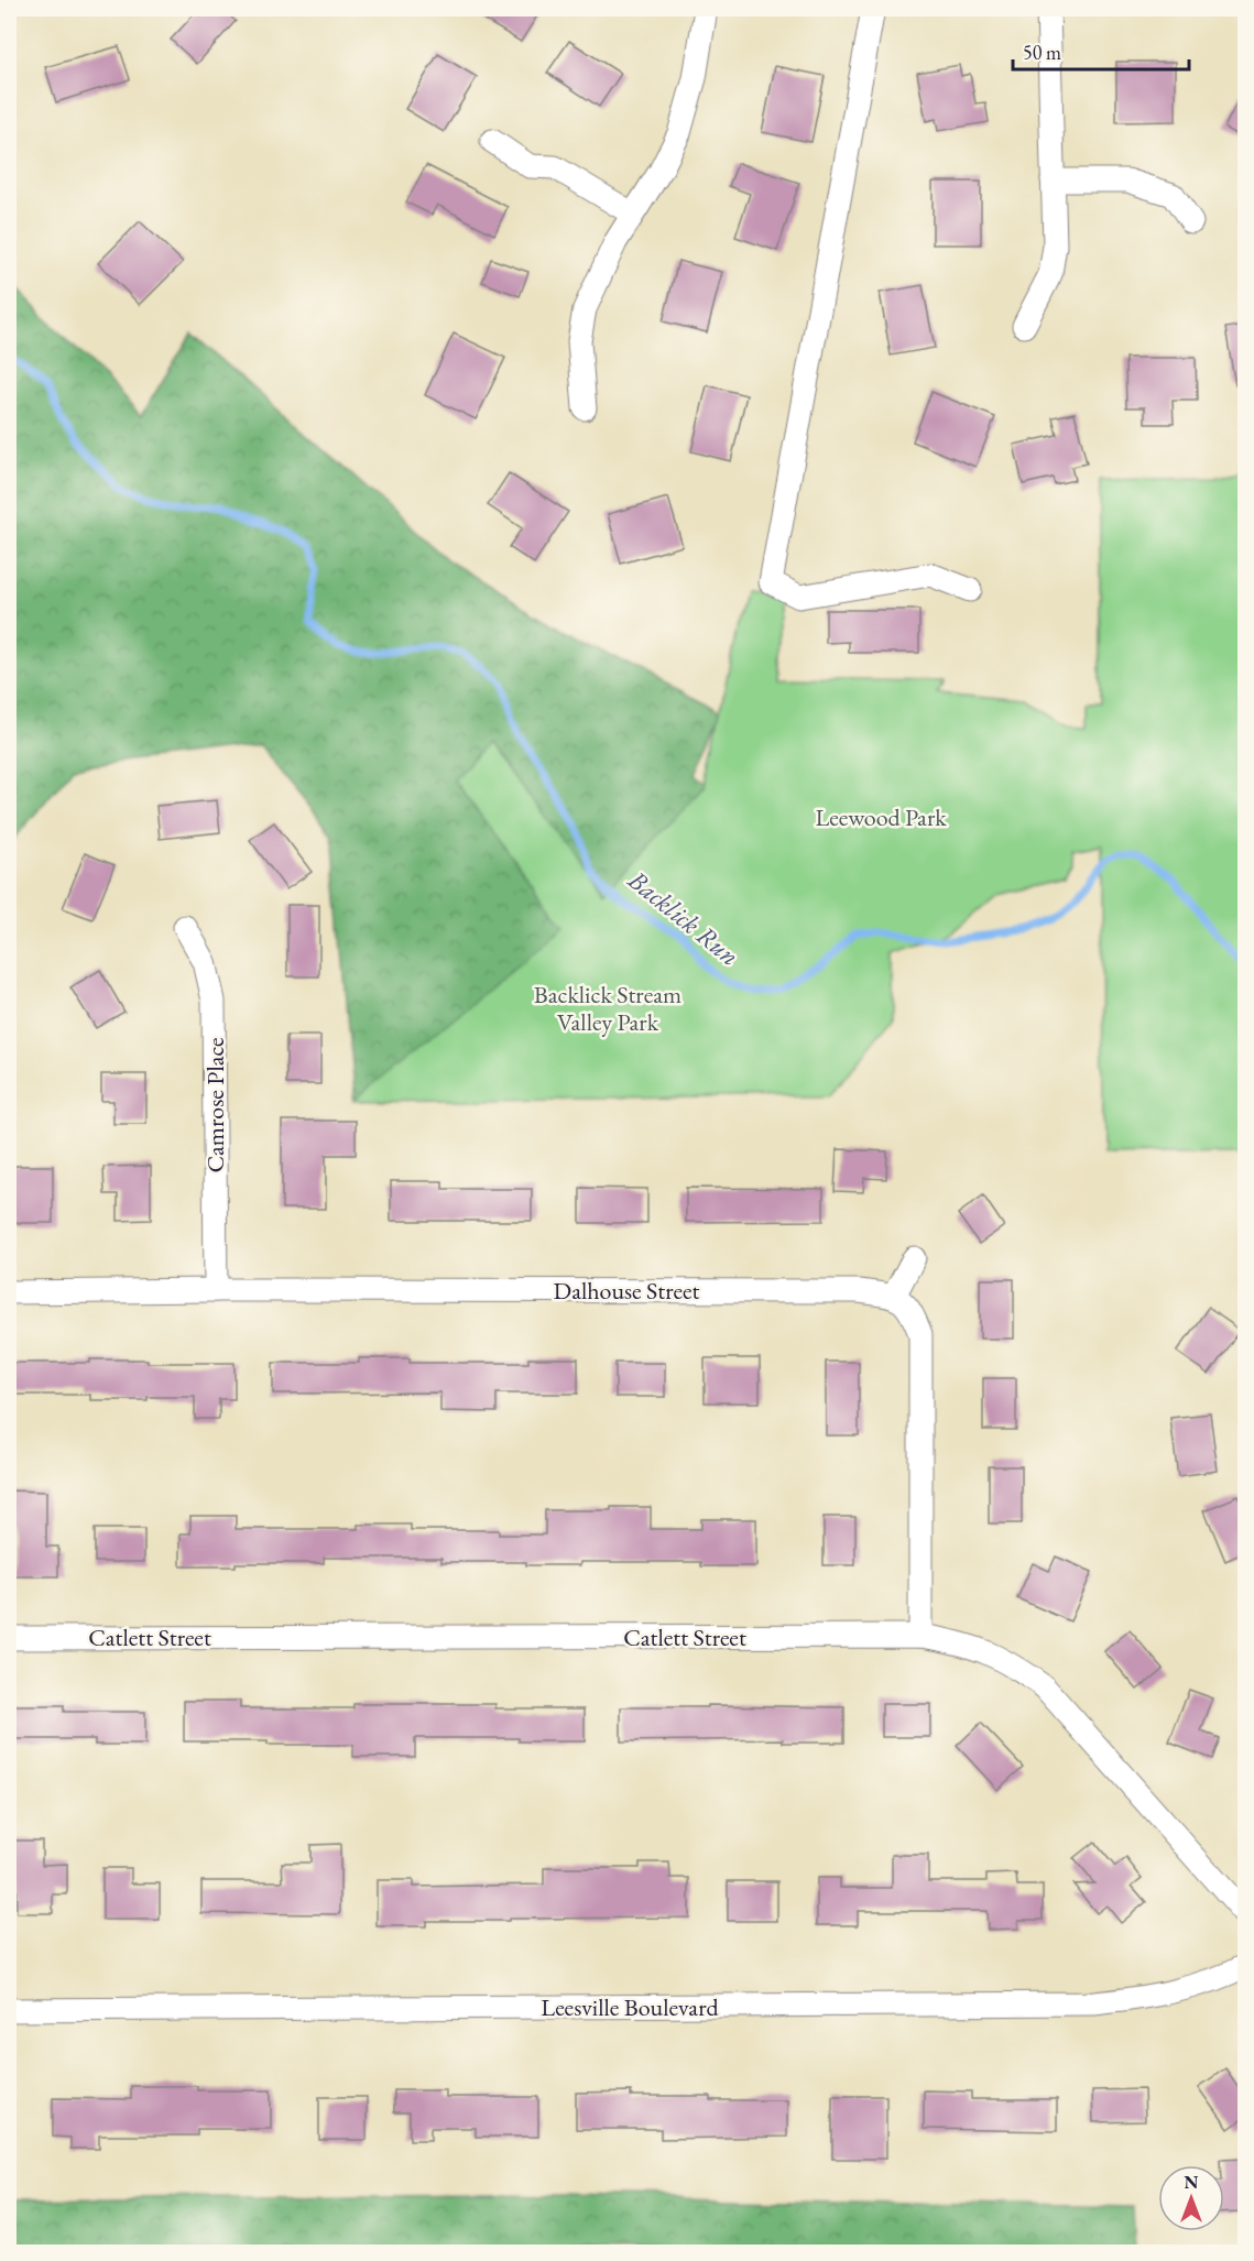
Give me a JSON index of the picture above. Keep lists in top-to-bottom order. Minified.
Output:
{"streets":{"street":["Camrose Place","Dalhouse Street","Catlett Street","Leesville Boulevard"]},"crossings":[["Camrose Place","Dalhouse Street"]],"water":["Backlick Run"],"parks":["Leewood Park","Backlick Stream Valley Park"],"scale_bar":"50 m","north":"top"}
